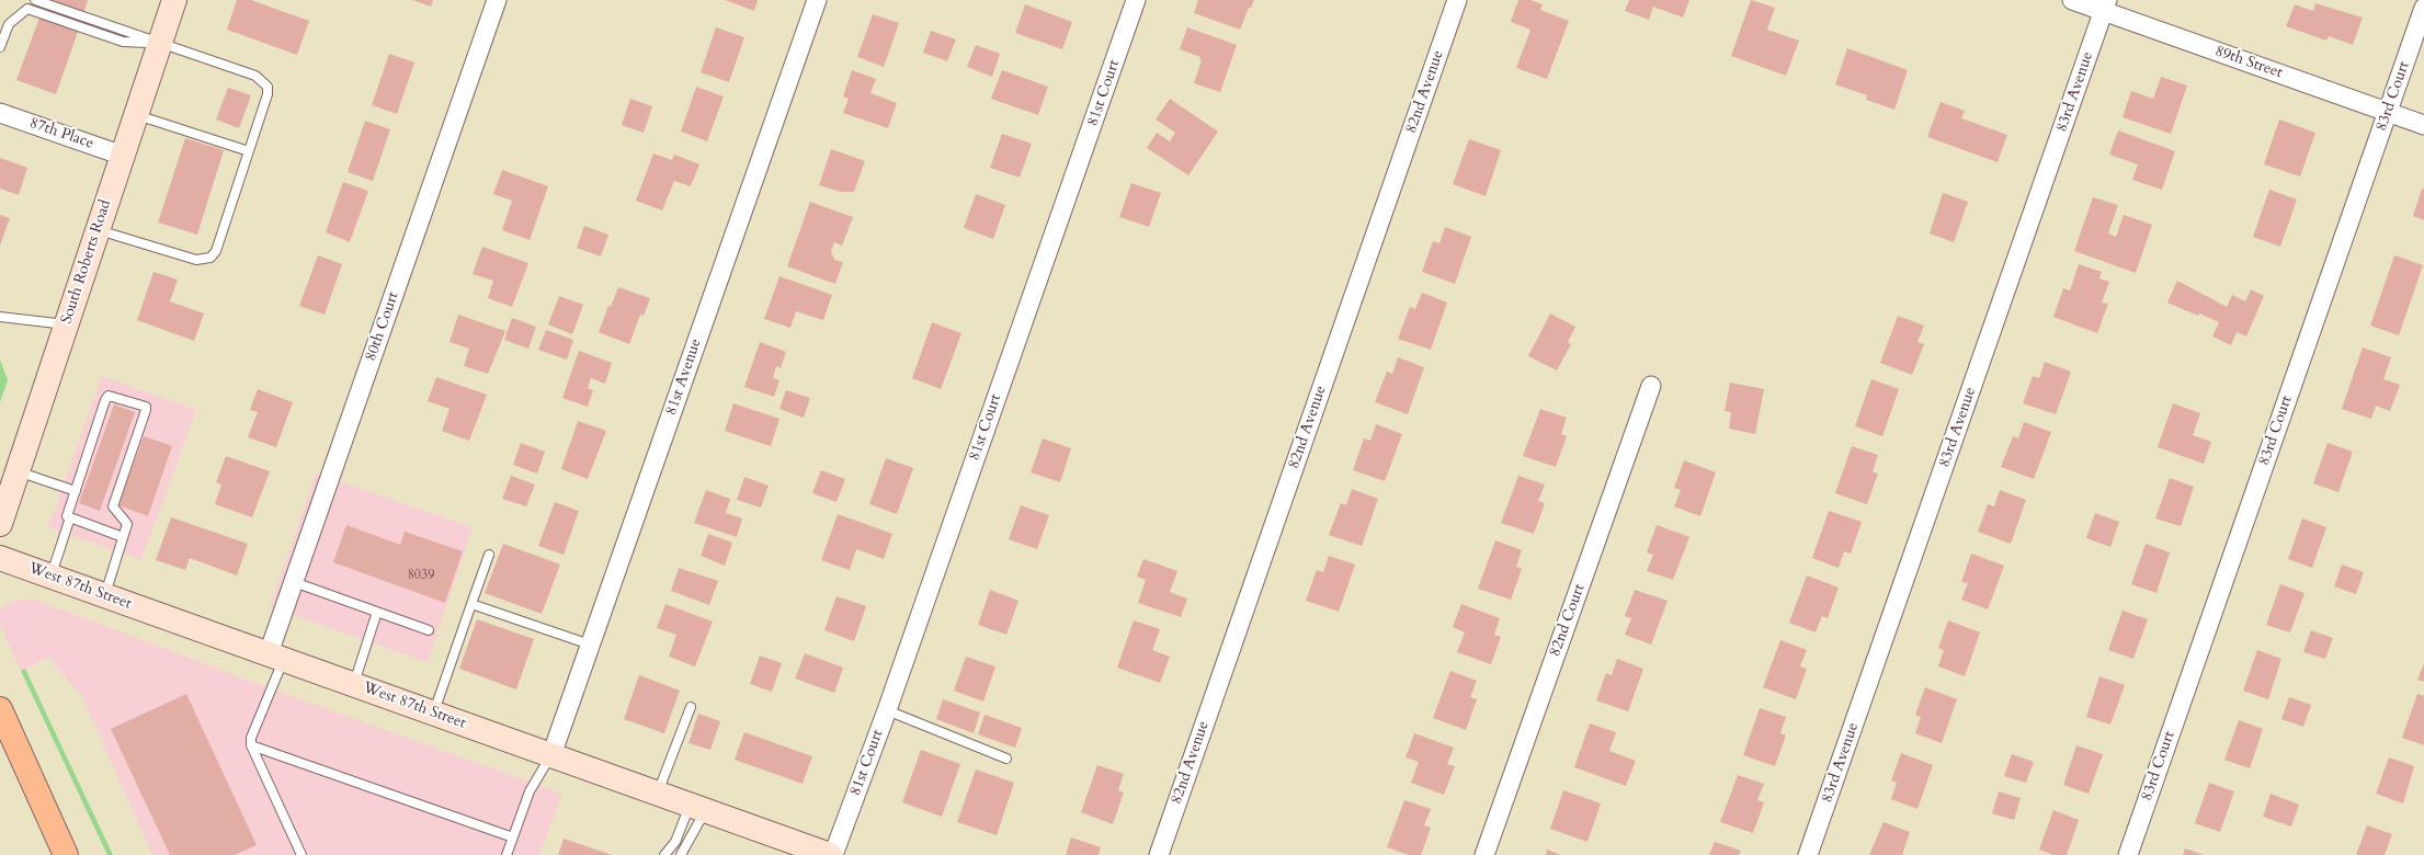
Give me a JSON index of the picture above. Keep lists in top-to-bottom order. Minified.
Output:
{"streets":{"main road":["South Roberts Road","West 87th Street"],"street":["89th Street","82nd Avenue","83rd Avenue","81st Court","83rd Court","87th Place","80th Court","81st Avenue","82nd Court"]},"crossings":[["89th Street","83rd Avenue"],["89th Street","83rd Court"],["87th Place","South Roberts Road"],["80th Court","West 87th Street"],["81st Avenue","West 87th Street"]],"house_numbers":["8039"]}
